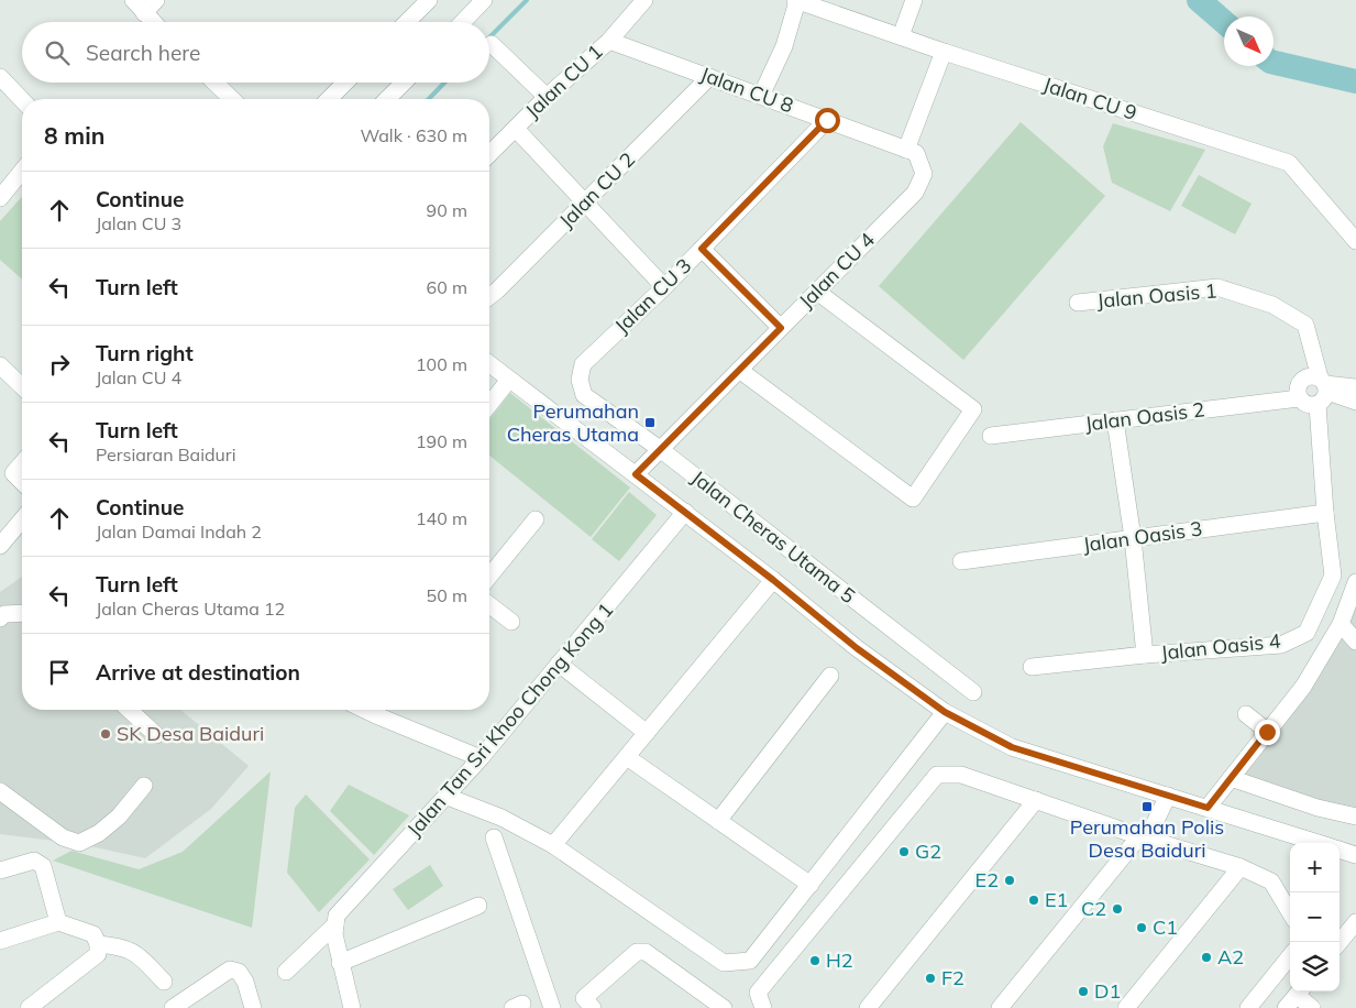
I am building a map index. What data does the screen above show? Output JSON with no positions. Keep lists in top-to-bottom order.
{
  "streets": {
    "street": [
      "Jalan CU 1",
      "Jalan CU 8",
      "Jalan CU 9",
      "Jalan CU 2",
      "Jalan CU 4",
      "Jalan CU 3",
      "Jalan Oasis 1",
      "Jalan Oasis 2",
      "Jalan Cheras Utama 5",
      "Jalan Oasis 3",
      "Jalan Oasis 4",
      "Jalan Tan Sri Khoo Chong Kong 1"
    ]
  },
  "crossings": [
    ["Jalan CU 1", "Jalan CU 8"],
    ["Jalan CU 8", "Jalan CU 2"],
    ["Jalan CU 8", "Jalan CU 4"],
    ["Jalan CU 8", "Jalan CU 3"],
    ["Jalan CU 4", "Jalan Cheras Utama 5"],
    ["Jalan CU 3", "Jalan Cheras Utama 5"],
    ["Jalan Oasis 1", "Jalan Oasis 2"],
    ["Jalan Oasis 1", "Jalan Oasis 4"],
    ["Jalan Oasis 2", "Jalan Oasis 4"],
    ["Jalan Oasis 3", "Jalan Oasis 4"]
  ],
  "places": {
    "transit": ["Perumahan Cheras Utama", "Perumahan Polis Desa Baiduri"],
    "other": [
      "SK Desa Baiduri",
      "G2",
      "E2",
      "E1",
      "C2",
      "C1",
      "A2",
      "H2",
      "F2",
      "D1"
    ]
  },
  "north": "bottom right",
  "page": {
    "search": "Search here",
    "heading": ["8 min", "Walk · 630 m"],
    "list": [
      ["Continue", "Jalan CU 3", "90 m"],
      ["Turn left", "60 m"],
      ["Turn right", "Jalan CU 4", "100 m"],
      ["Turn left", "Persiaran Baiduri", "190 m"],
      ["Continue", "Jalan Damai Indah 2", "140 m"],
      ["Turn left", "Jalan Cheras Utama 12", "50 m"],
      "Arrive at destination"
    ],
    "map_buttons": ["+", "−"]
  }
}
